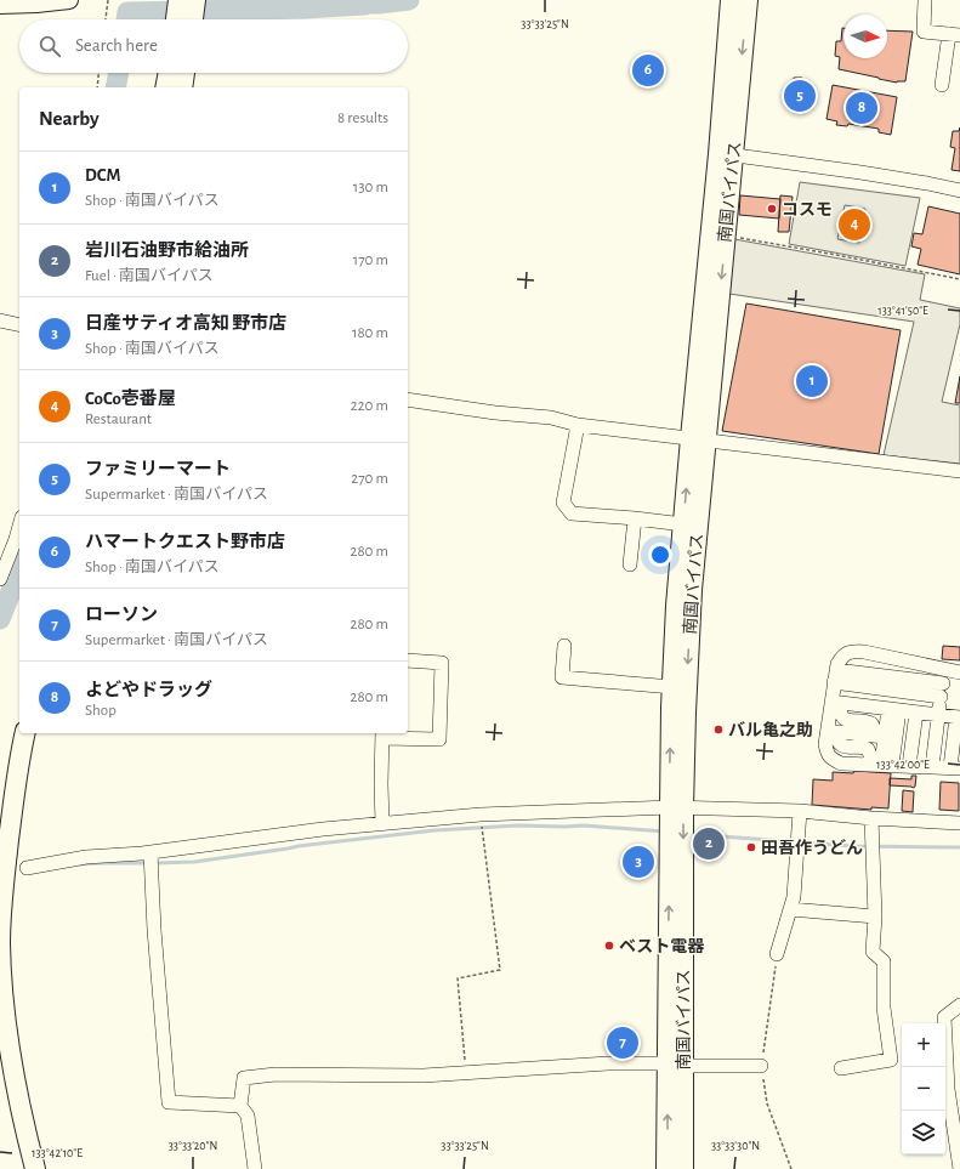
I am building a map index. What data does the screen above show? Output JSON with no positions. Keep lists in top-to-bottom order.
{
  "streets": {
    "highway": ["南国バイパス"]
  },
  "places": [
    "コスモ",
    "バル亀之助",
    "田吾作うどん",
    "ベスト電器"
  ],
  "north": "right",
  "page": {
    "search": "Search here",
    "pins": [
      "6",
      "5",
      "8",
      "4",
      "1",
      "2",
      "3",
      "7"
    ],
    "heading": ["Nearby", "8 results"],
    "list": [
      {
        "mark": "1",
        "name": "DCM",
        "note": "Shop · 南国バイパス",
        "value": "130 m"
      },
      {
        "mark": "2",
        "name": "岩川石油野市給油所",
        "note": "Fuel · 南国バイパス",
        "value": "170 m"
      },
      {
        "mark": "3",
        "name": "日産サティオ高知 野市店",
        "note": "Shop · 南国バイパス",
        "value": "180 m"
      },
      {
        "mark": "4",
        "name": "CoCo壱番屋",
        "note": "Restaurant",
        "value": "220 m"
      },
      {
        "mark": "5",
        "name": "ファミリーマート",
        "note": "Supermarket · 南国バイパス",
        "value": "270 m"
      },
      {
        "mark": "6",
        "name": "ハマートクエスト野市店",
        "note": "Shop · 南国バイパス",
        "value": "280 m"
      },
      {
        "mark": "7",
        "name": "ローソン",
        "note": "Supermarket · 南国バイパス",
        "value": "280 m"
      },
      {
        "mark": "8",
        "name": "よどやドラッグ",
        "note": "Shop",
        "value": "280 m"
      }
    ],
    "map_buttons": ["+", "−"]
  },
  "coordinates": [
    "33°33'25\"N",
    "133°41'50\"E",
    "133°42'00\"E",
    "33°33'20\"N",
    "33°33'30\"N",
    "133°42'10\"E"
  ]
}
